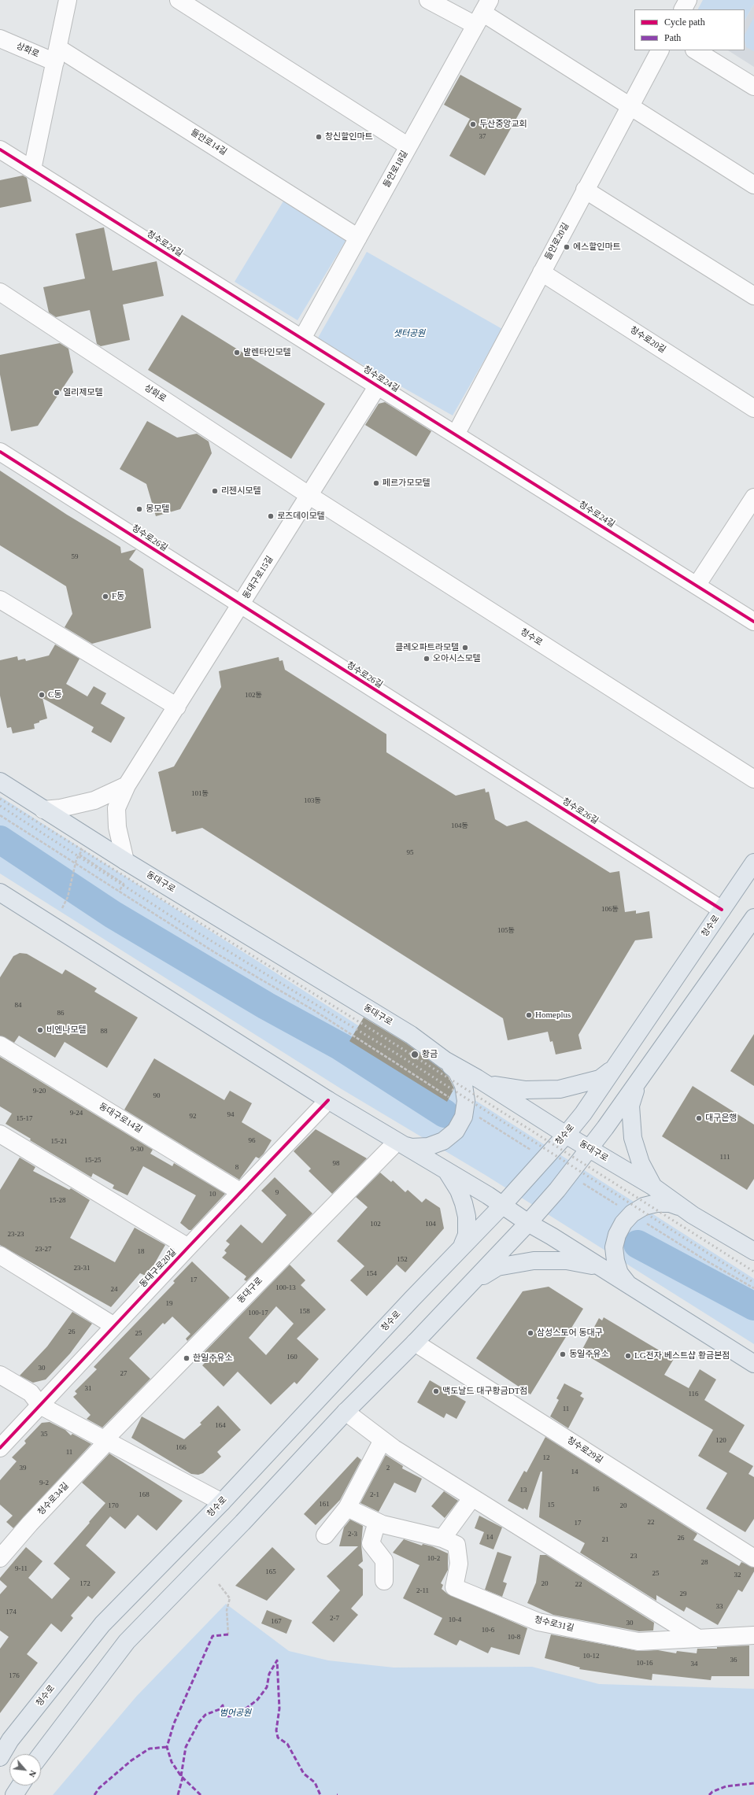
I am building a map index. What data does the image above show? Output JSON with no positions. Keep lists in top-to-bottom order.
{
  "streets": {
    "main road": ["청수로", "동대구로"],
    "street": [
      "상화로",
      "들안로14길",
      "들안로18길",
      "들안로20길",
      "청수로24길",
      "청수로20길",
      "청수로26길",
      "동대구로15길",
      "동대구로14길",
      "동대구로20길",
      "청수로29길",
      "청수로34길",
      "청수로31길"
    ]
  },
  "crossings": [
    ["상화로", "들안로14길"],
    ["상화로", "동대구로15길"],
    ["상화로", "청수로"],
    ["들안로14길", "들안로18길"],
    ["들안로18길", "청수로24길"],
    ["들안로20길", "청수로24길"],
    ["들안로20길", "청수로20길"],
    ["청수로24길", "동대구로15길"],
    ["청수로26길", "동대구로15길"],
    ["청수로26길", "청수로"],
    ["동대구로15길", "청수로"],
    ["동대구로15길", "동대구로"],
    ["청수로", "동대구로"],
    ["동대구로", "청수로34길"],
    ["동대구로14길", "동대구로20길"]
  ],
  "parks": ["샛터공원", "범어공원"],
  "places": [
    "두산중앙교회",
    "창신할인마트",
    "에스할인마트",
    "발렌타인모텔",
    "엘리제모텔",
    "페르가모모텔",
    "리젠시모텔",
    "몽모텔",
    "로즈데이모텔",
    "F동",
    "클레오파트라모텔",
    "오아시스모텔",
    "C동",
    "Homeplus",
    "비엔나모텔",
    "황금",
    "대구은행",
    "삼성스토어 동대구",
    "동일주유소",
    "LG전자 베스트샵 황금본점",
    "한일주유소",
    "맥도날드 대구황금DT점"
  ],
  "house_numbers": [
    "37",
    "59",
    "102동",
    "101동",
    "103동",
    "104동",
    "95",
    "106동",
    "105동",
    "84",
    "86",
    "88",
    "9-20",
    "90",
    "9-24",
    "94",
    "92",
    "15-17",
    "96",
    "15-21",
    "9-30",
    "111",
    "15-25",
    "98",
    "8",
    "9",
    "10",
    "15-28",
    "102",
    "104",
    "23-23",
    "23-27",
    "18",
    "152",
    "23-31",
    "154",
    "17",
    "100-13",
    "24",
    "19",
    "158",
    "100-17",
    "26",
    "25",
    "160",
    "30",
    "27",
    "31",
    "116",
    "11",
    "164",
    "35",
    "120",
    "166",
    "11",
    "12",
    "39",
    "2",
    "14",
    "9-2",
    "16",
    "13",
    "168",
    "2-1",
    "161",
    "15",
    "170",
    "20",
    "22",
    "17",
    "2-3",
    "14",
    "26",
    "21",
    "23",
    "10-2",
    "28",
    "9-11",
    "165",
    "25",
    "32",
    "172",
    "20",
    "22",
    "2-11",
    "29",
    "33",
    "174",
    "2-7",
    "10-4",
    "167",
    "30",
    "10-6",
    "10-8",
    "10-12",
    "36",
    "10-16",
    "34",
    "176"
  ],
  "legend": ["Cycle path", "Path"],
  "north": "bottom right"
}
